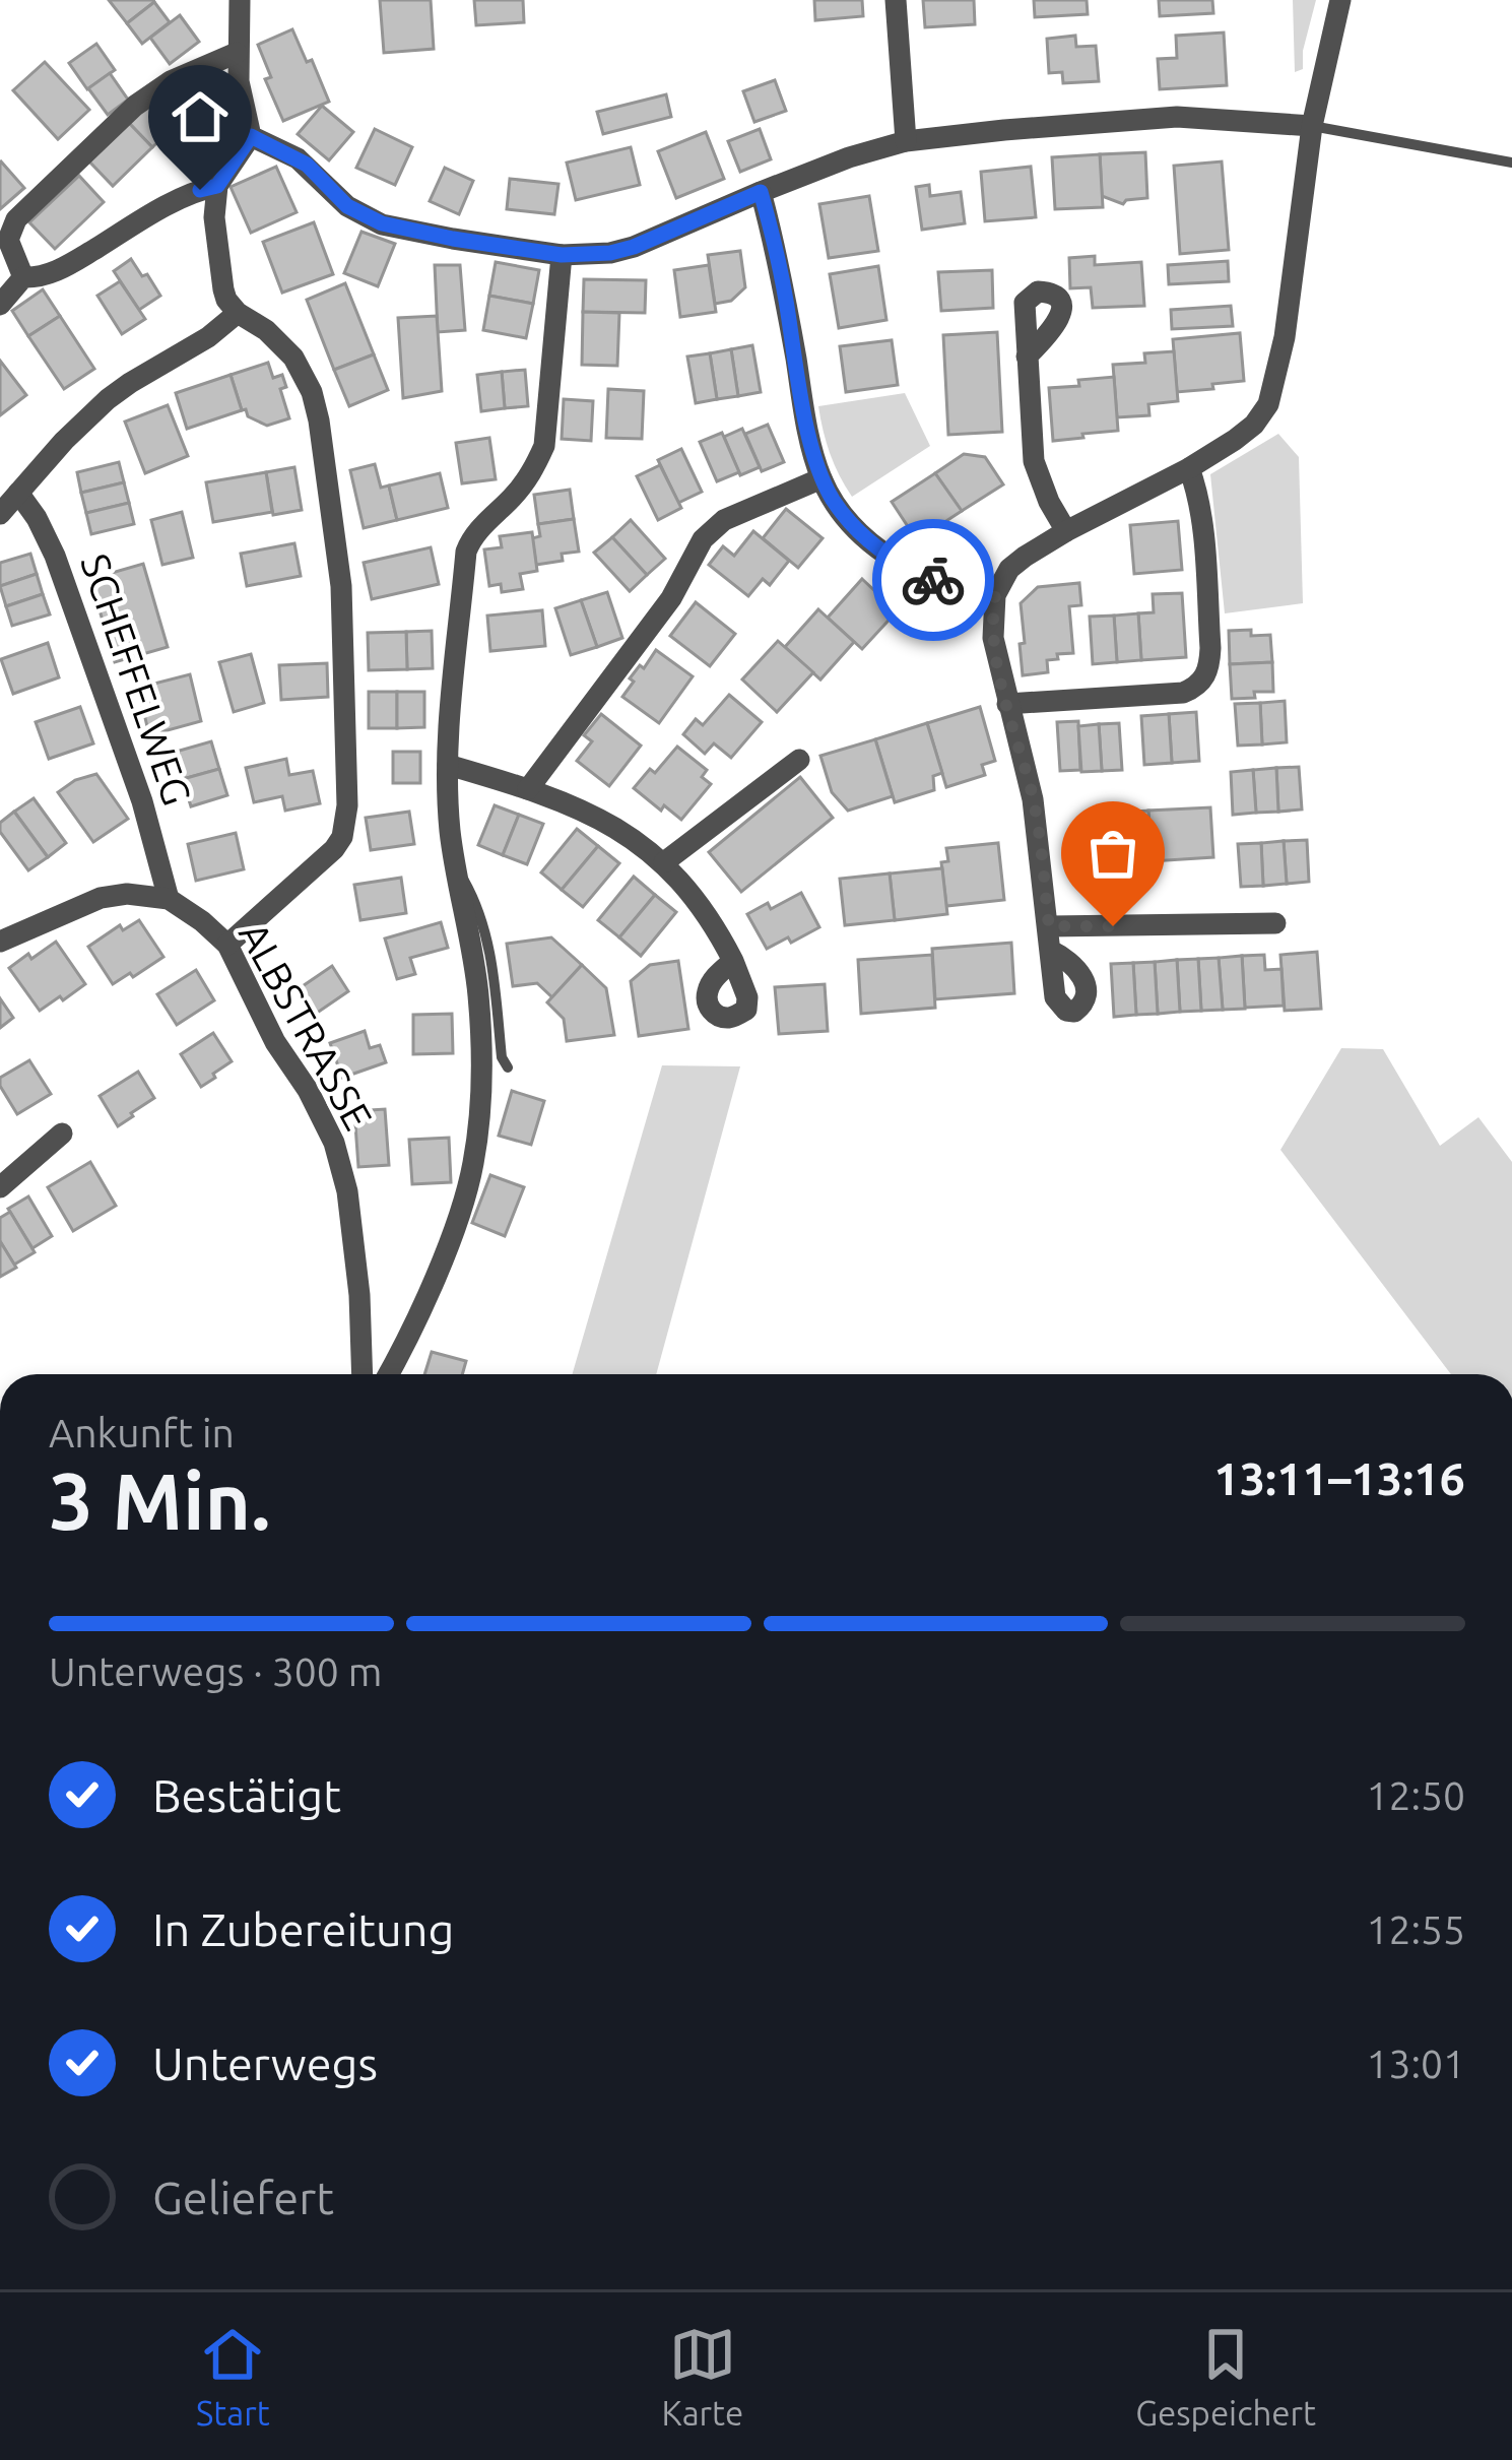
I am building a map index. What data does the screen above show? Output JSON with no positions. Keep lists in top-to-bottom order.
{
  "streets": {
    "street": ["SCHEFFELWEG", "ALBSTRASSE"]
  },
  "crossings": [
    ["SCHEFFELWEG", "ALBSTRASSE"]
  ],
  "page": {
    "heading": ["3 Min.", "Ankunft in", "13:11–13:16"],
    "bar": "Unterwegs · 300 m",
    "list": [
      ["Bestätigt", "12:50"],
      ["In Zubereitung", "12:55"],
      ["Unterwegs", "13:01"],
      "Geliefert"
    ],
    "tabs": ["Start", "Karte", "Gespeichert"]
  }
}
